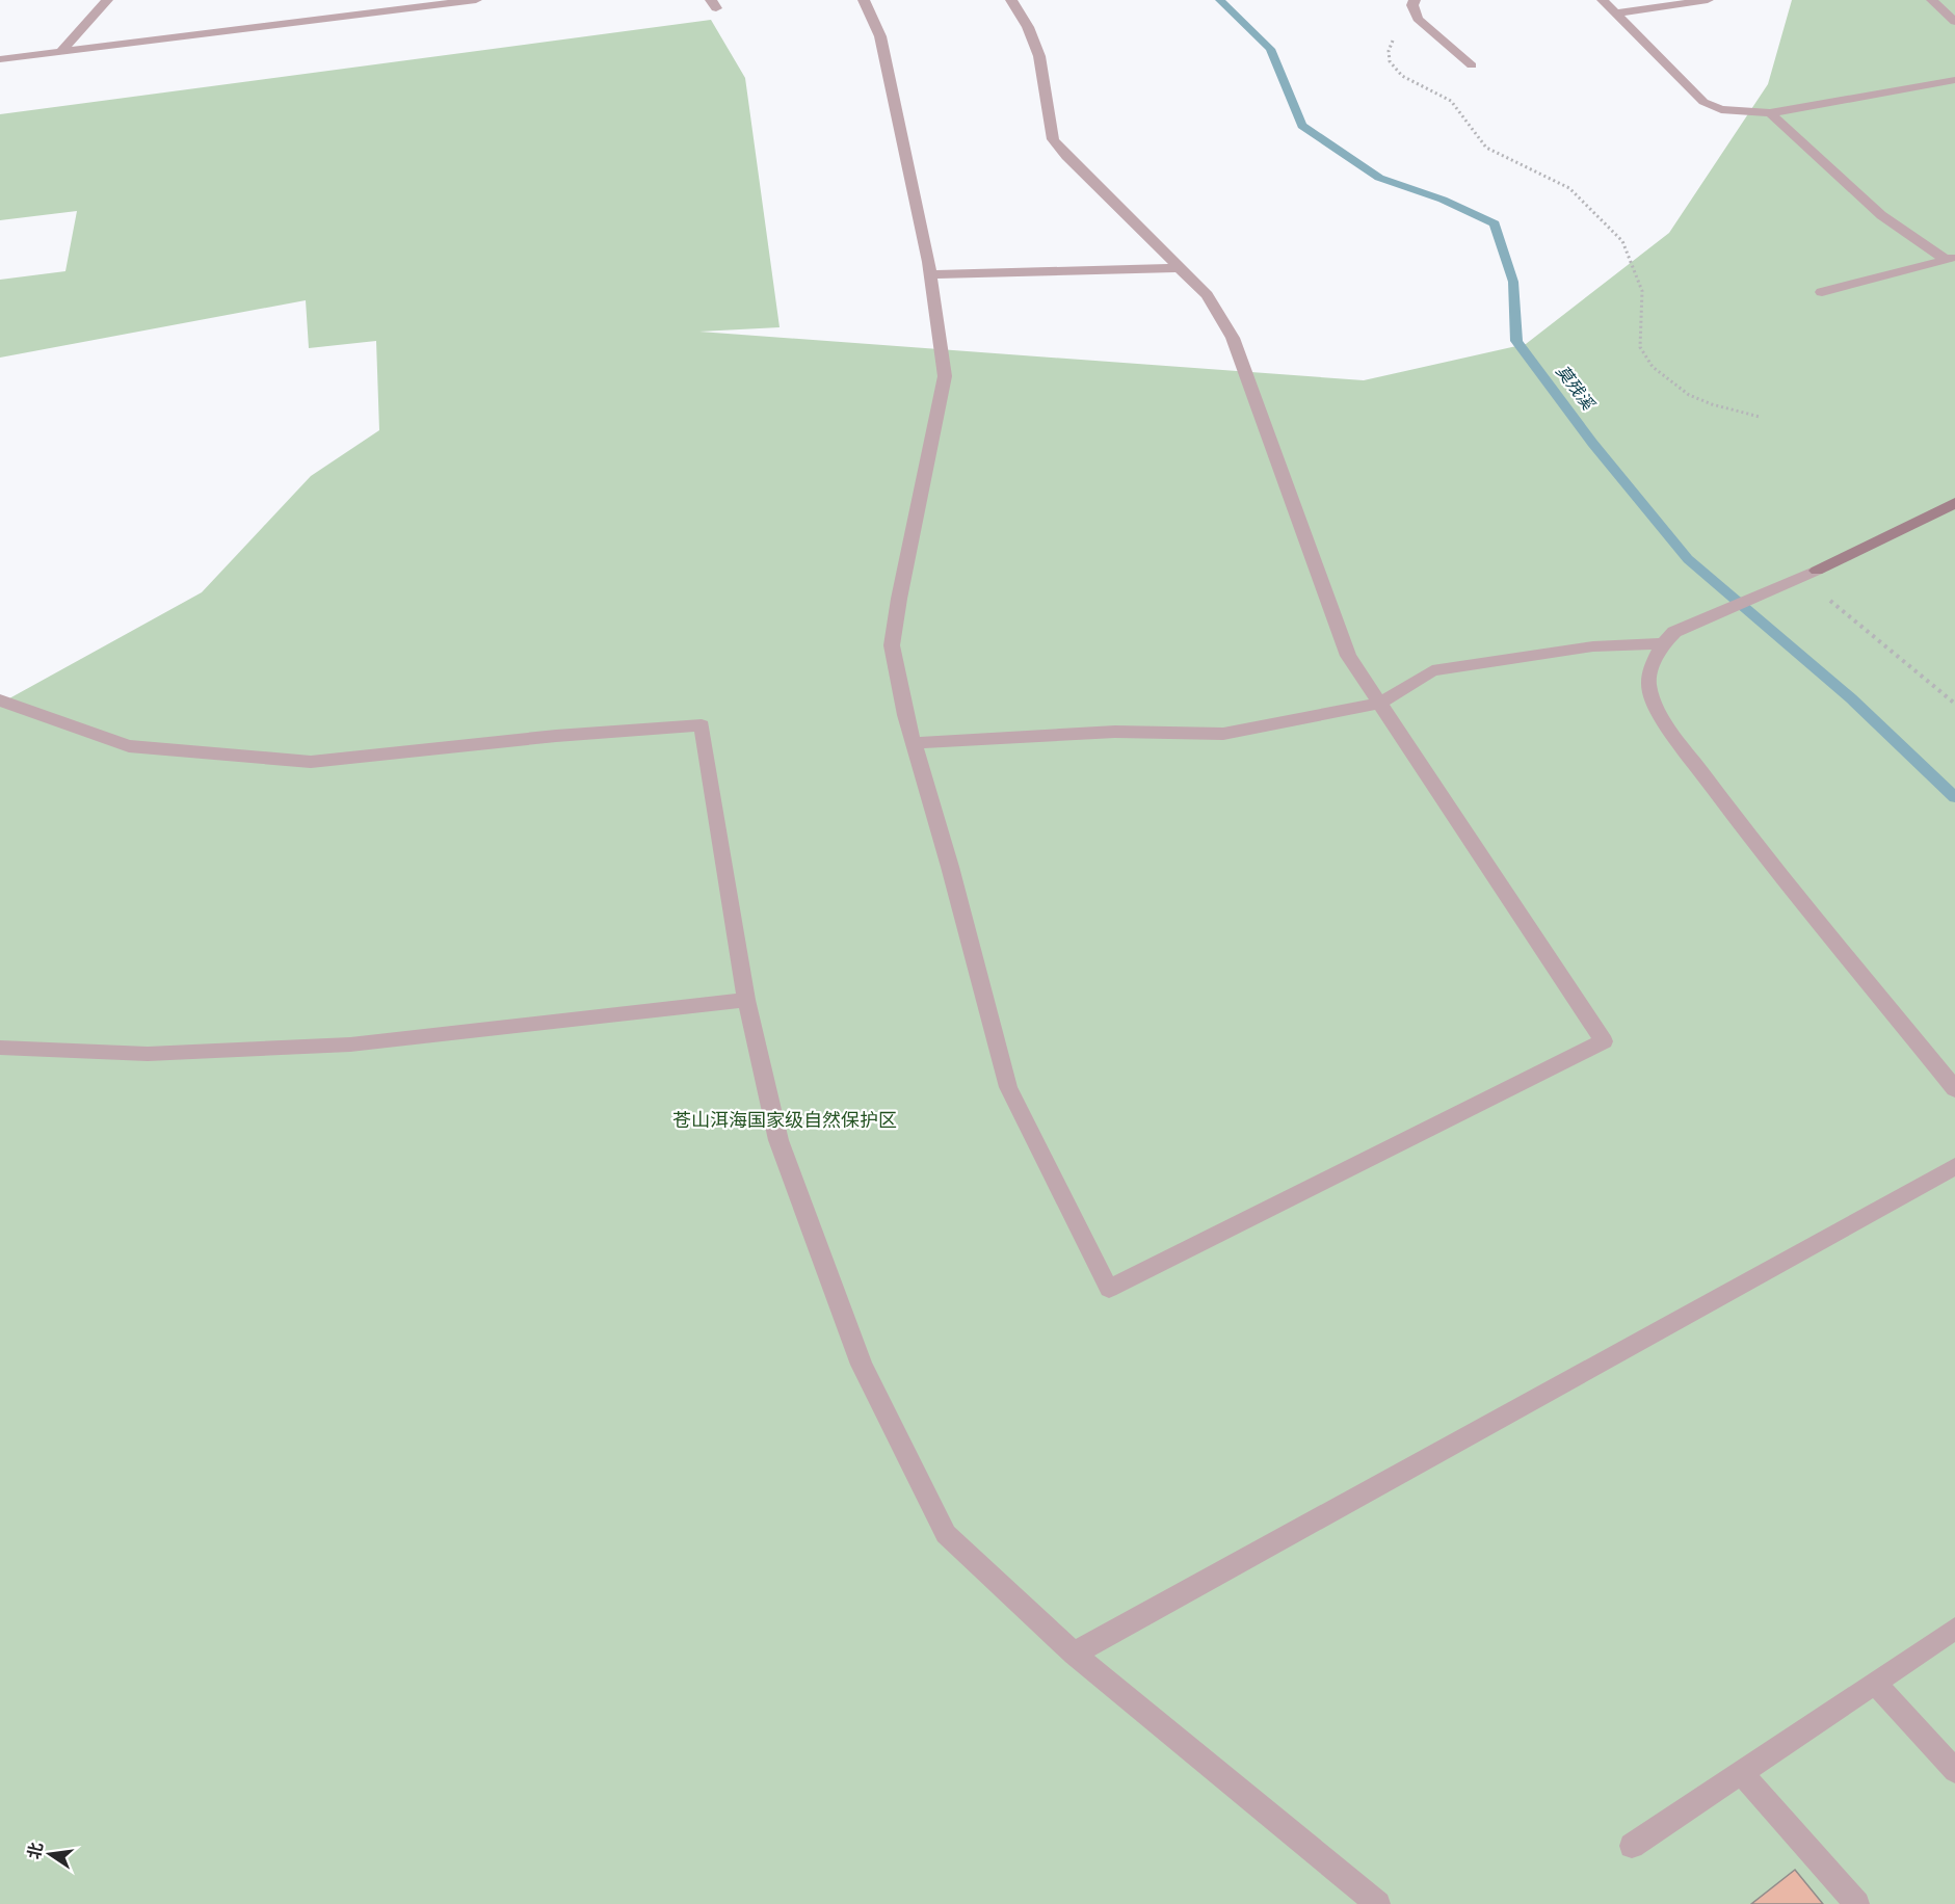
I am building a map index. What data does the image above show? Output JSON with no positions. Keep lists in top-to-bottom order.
{
  "water": ["莫残溪"],
  "parks": ["苍山洱海国家级自然保护区"],
  "north": "left"
}
